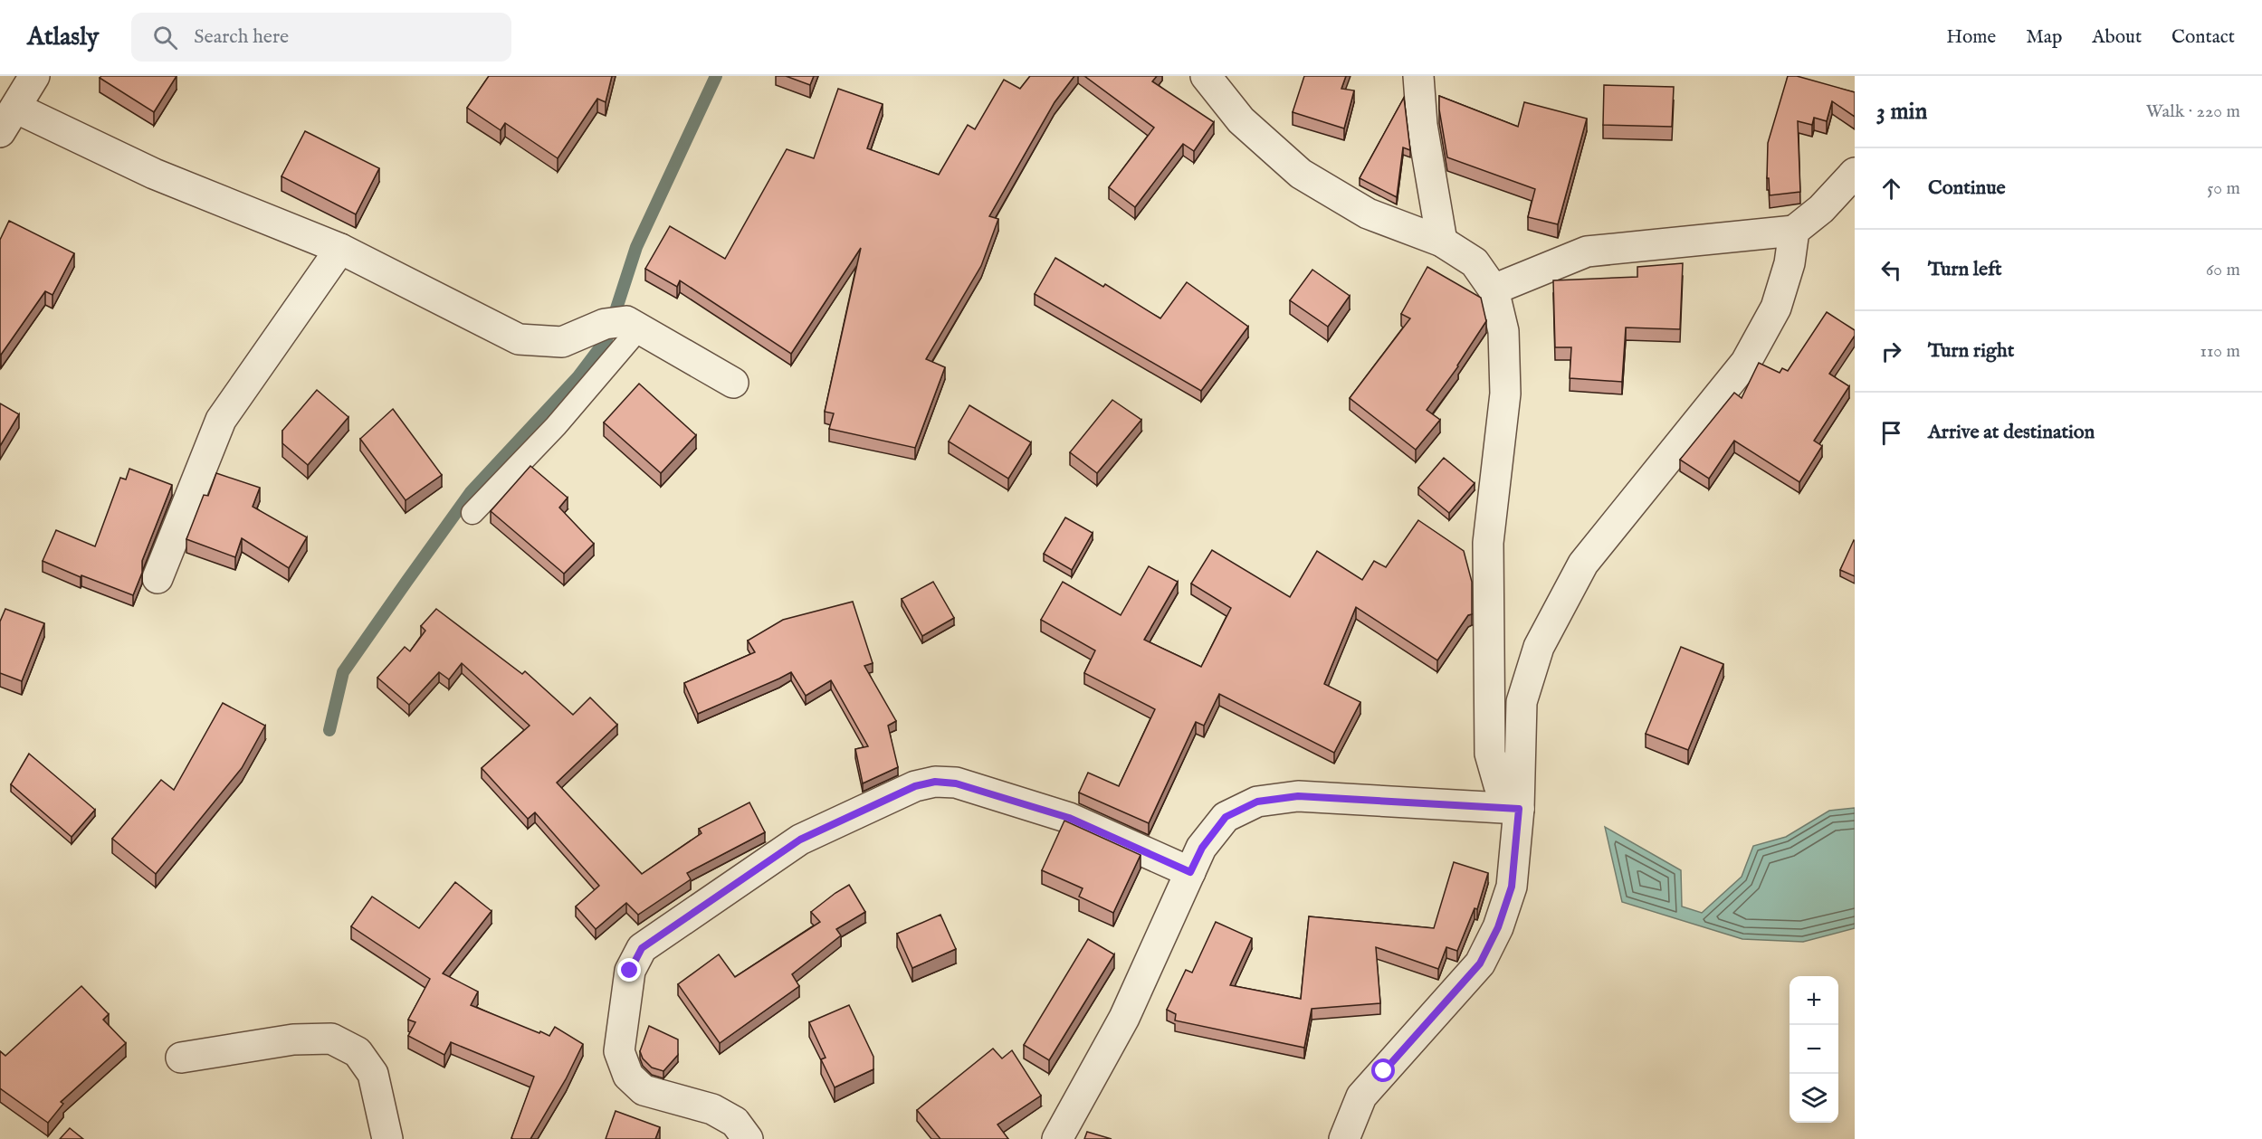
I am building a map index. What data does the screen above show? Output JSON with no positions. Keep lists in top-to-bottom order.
{
  "page": {
    "header": "Atlasly",
    "search": "Search here",
    "nav": [
      "Home",
      "Map",
      "About",
      "Contact"
    ],
    "heading": ["3 min", "Walk · 220 m"],
    "list": [
      ["Continue", "50 m"],
      ["Turn left", "60 m"],
      ["Turn right", "110 m"],
      "Arrive at destination"
    ],
    "map_buttons": ["+", "−"]
  }
}
